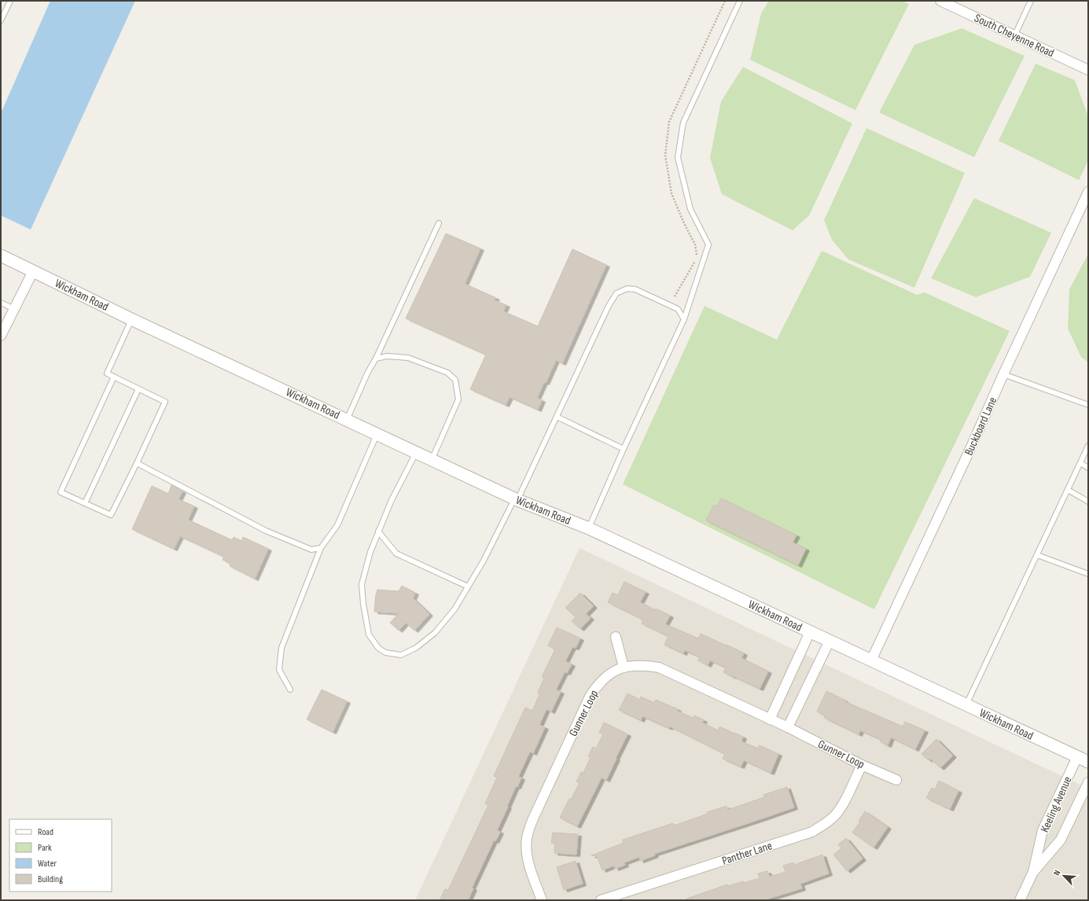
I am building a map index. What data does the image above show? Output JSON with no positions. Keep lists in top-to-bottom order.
{
  "streets": {
    "street": [
      "South Cheyenne Road",
      "Wickham Road",
      "Buckboard Lane",
      "Gunner Loop",
      "Keeling Avenue",
      "Panther Lane"
    ]
  },
  "crossings": [
    ["Wickham Road", "Buckboard Lane"],
    ["Wickham Road", "Keeling Avenue"],
    ["Gunner Loop", "Panther Lane"]
  ],
  "legend": [
    "Road",
    "Park",
    "Water",
    "Building"
  ],
  "north": "top left"
}
